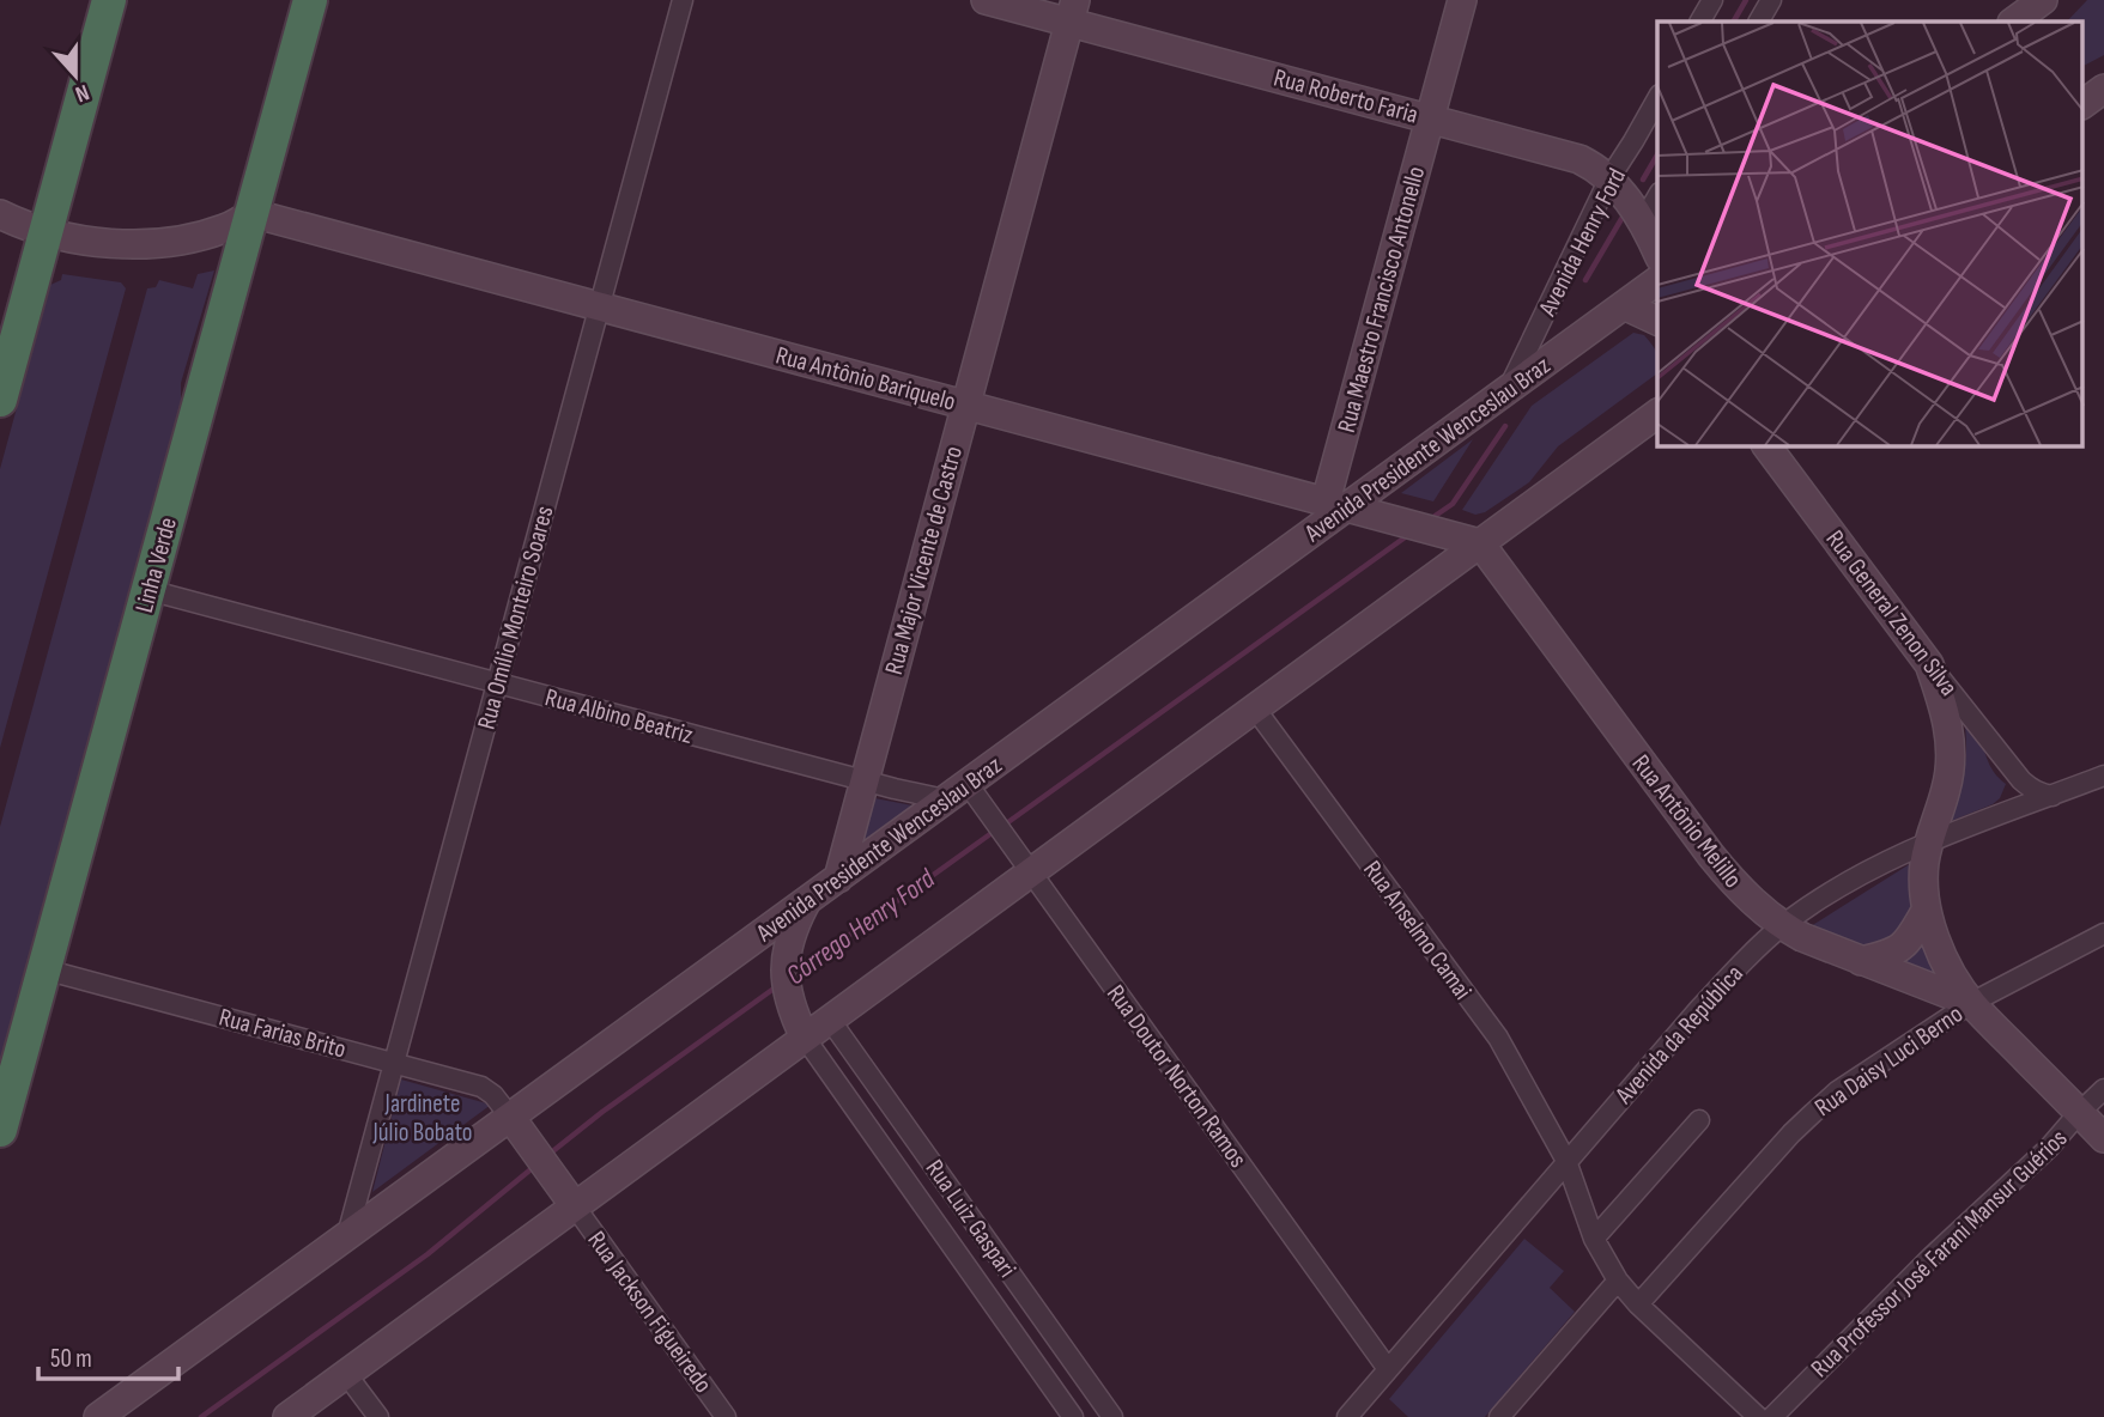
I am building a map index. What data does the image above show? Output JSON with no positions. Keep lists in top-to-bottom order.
{
  "streets": {
    "highway": ["Linha Verde"],
    "main road": [
      "Rua Roberto Faria",
      "Rua Maestro Francisco Antonello",
      "Rua Antônio Bariquelo",
      "Avenida Presidente Wenceslau Braz",
      "Rua Major Vicente de Castro",
      "Rua General Zenon Silva",
      "Rua Antônio Melillo"
    ],
    "street": [
      "Avenida Henry Ford",
      "Rua Omílio Monteiro Soares",
      "Rua Albino Beatriz",
      "Rua Anselmo Camai",
      "Rua Farias Brito",
      "Avenida da República",
      "Rua Daisy Luci Berno",
      "Rua Doutor Norton Ramos",
      "Rua Luiz Gaspari",
      "Rua Professor José Farani Mansur Guérios",
      "Rua Jackson Figueiredo"
    ]
  },
  "crossings": [
    ["Rua Roberto Faria", "Avenida Henry Ford"],
    ["Rua Roberto Faria", "Rua Maestro Francisco Antonello"],
    ["Rua Roberto Faria", "Rua Major Vicente de Castro"],
    ["Avenida Henry Ford", "Avenida Presidente Wenceslau Braz"],
    ["Rua Maestro Francisco Antonello", "Rua Antônio Bariquelo"],
    ["Rua Maestro Francisco Antonello", "Avenida Presidente Wenceslau Braz"],
    ["Rua Antônio Bariquelo", "Avenida Presidente Wenceslau Braz"],
    ["Rua Antônio Bariquelo", "Rua Major Vicente de Castro"],
    ["Rua Antônio Bariquelo", "Linha Verde"],
    ["Rua Antônio Bariquelo", "Rua Omílio Monteiro Soares"],
    ["Rua Antônio Bariquelo", "Rua Antônio Melillo"],
    ["Avenida Presidente Wenceslau Braz", "Rua Major Vicente de Castro"],
    ["Avenida Presidente Wenceslau Braz", "Rua Omílio Monteiro Soares"],
    ["Avenida Presidente Wenceslau Braz", "Rua Albino Beatriz"],
    ["Avenida Presidente Wenceslau Braz", "Rua Farias Brito"],
    ["Avenida Presidente Wenceslau Braz", "Rua Doutor Norton Ramos"],
    ["Rua Major Vicente de Castro", "Rua Albino Beatriz"],
    ["Linha Verde", "Rua Albino Beatriz"],
    ["Linha Verde", "Rua Farias Brito"],
    ["Rua General Zenon Silva", "Avenida da República"],
    ["Rua Omílio Monteiro Soares", "Rua Albino Beatriz"],
    ["Rua Omílio Monteiro Soares", "Rua Farias Brito"],
    ["Rua Antônio Melillo", "Avenida da República"],
    ["Rua Antônio Melillo", "Rua Daisy Luci Berno"],
    ["Rua Anselmo Camai", "Avenida da República"],
    ["Rua Anselmo Camai", "Rua Daisy Luci Berno"],
    ["Avenida da República", "Rua Doutor Norton Ramos"]
  ],
  "water": ["Córrego Henry Ford"],
  "parks": ["Jardinete Júlio Bobato"],
  "scale_bar": "50 m",
  "north": "bottom"
}
